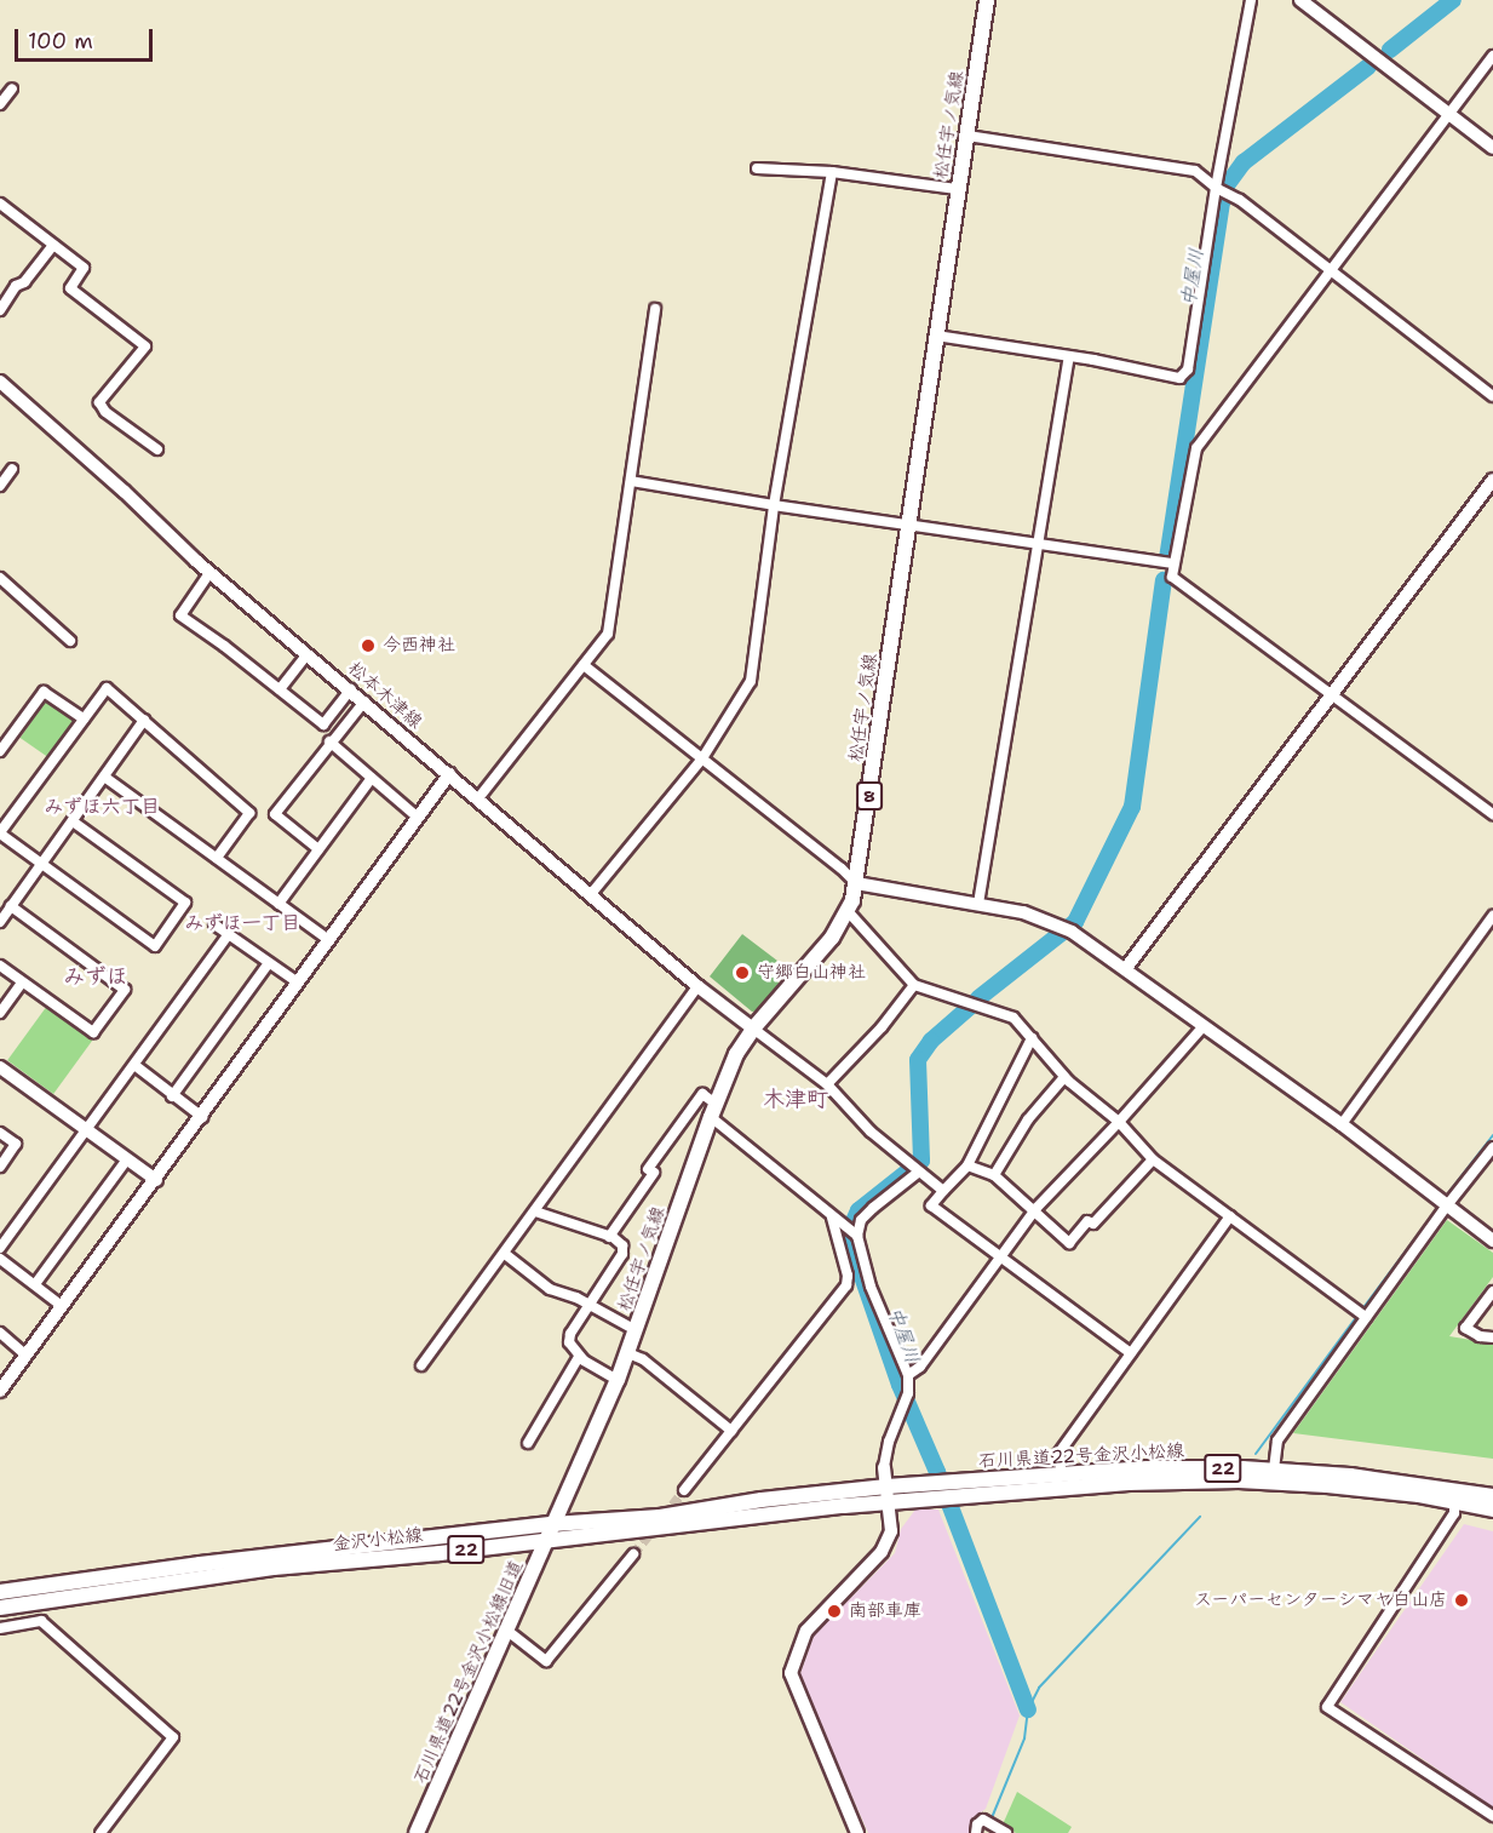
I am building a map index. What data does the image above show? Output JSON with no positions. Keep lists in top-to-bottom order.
{
  "streets": {
    "main road": [
      "松任宇ノ気線",
      "8",
      "石川県道22号金沢小松線",
      "22",
      "金沢小松線",
      "石川県道22号金沢小松線旧道"
    ],
    "street": ["松本木津線"]
  },
  "crossings": [
    ["松任宇ノ気線", "松本木津線"],
    ["松任宇ノ気線", "金沢小松線"],
    ["松任宇ノ気線", "石川県道22号金沢小松線旧道"],
    ["石川県道22号金沢小松線", "金沢小松線"],
    ["金沢小松線", "石川県道22号金沢小松線旧道"]
  ],
  "districts": [
    "みずほ六丁目",
    "みずほ一丁目",
    "みずほ",
    "木津町"
  ],
  "water": ["中屋川"],
  "places": [
    "今西神社",
    "守郷白山神社",
    "スーパーセンターシマヤ白山店",
    "南部車庫"
  ],
  "scale_bar": "100 m"
}
